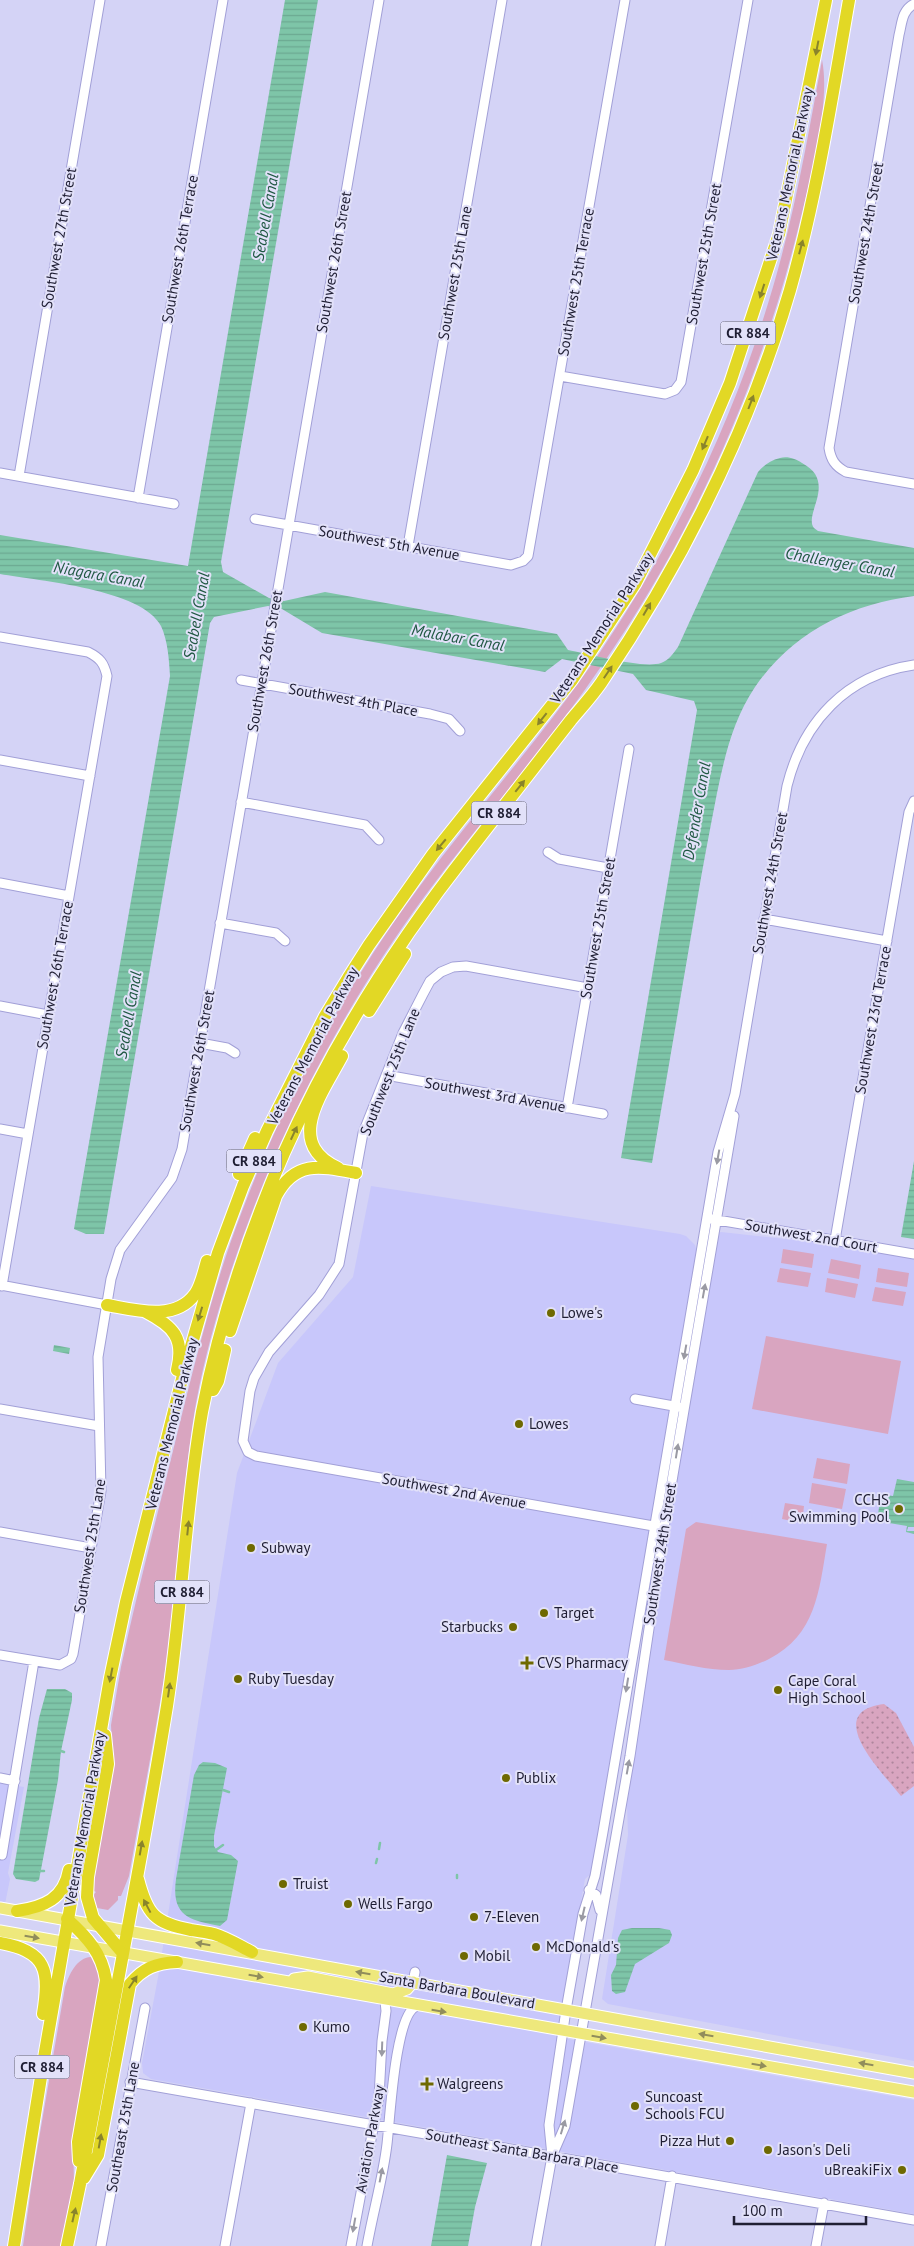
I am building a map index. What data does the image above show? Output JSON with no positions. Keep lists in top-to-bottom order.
{
  "streets": {
    "highway": ["Veterans Memorial Parkway", "CR 884"],
    "main road": ["Santa Barbara Boulevard"],
    "street": [
      "Southwest 24th Street",
      "Southwest 27th Street",
      "Southwest 26th Terrace",
      "Southwest 25th Street",
      "Southwest 26th Street",
      "Southwest 25th Lane",
      "Southwest 25th Terrace",
      "Southwest 5th Avenue",
      "Southwest 4th Place",
      "Southwest 23rd Terrace",
      "Southwest 3rd Avenue",
      "Southwest 2nd Court",
      "Southwest 2nd Avenue",
      "Southeast 25th Lane",
      "Aviation Parkway",
      "Southeast Santa Barbara Place"
    ]
  },
  "crossings": [
    ["Veterans Memorial Parkway", "Santa Barbara Boulevard"],
    ["Southwest 24th Street", "Southwest 2nd Court"],
    ["Southwest 24th Street", "Southwest 2nd Avenue"],
    ["Southwest 24th Street", "Santa Barbara Boulevard"],
    ["Southwest 24th Street", "Southeast Santa Barbara Place"],
    ["Southwest 25th Street", "Southwest 25th Lane"],
    ["Southwest 25th Street", "Southwest 25th Terrace"],
    ["Southwest 25th Street", "Southwest 3rd Avenue"],
    ["Southwest 26th Street", "Southwest 25th Lane"],
    ["Southwest 26th Street", "Southwest 5th Avenue"],
    ["Southwest 26th Street", "Southwest 4th Place"],
    ["Southwest 25th Lane", "Southwest 5th Avenue"],
    ["Southwest 25th Lane", "Southwest 3rd Avenue"],
    ["Southwest 25th Lane", "Southwest 2nd Avenue"],
    ["Southwest 25th Terrace", "Southwest 5th Avenue"],
    ["Southwest 23rd Terrace", "Southwest 2nd Court"],
    ["Santa Barbara Boulevard", "Aviation Parkway"],
    ["Southeast 25th Lane", "Southeast Santa Barbara Place"],
    ["Aviation Parkway", "Southeast Santa Barbara Place"]
  ],
  "water": [
    "Seabell Canal",
    "Challenger Canal",
    "Niagara Canal",
    "Malabar Canal",
    "Defender Canal"
  ],
  "places": {
    "other": [
      "Lowe's",
      "Lowes",
      "CCHS Swimming Pool",
      "Subway",
      "Target",
      "Starbucks",
      "Ruby Tuesday",
      "Cape Coral High School",
      "Publix",
      "Truist",
      "Wells Fargo",
      "7-Eleven",
      "McDonald's",
      "Mobil",
      "Kumo",
      "Suncoast Schools FCU",
      "Pizza Hut",
      "Jason's Deli",
      "uBreakiFix"
    ],
    "health": ["CVS Pharmacy", "Walgreens"]
  },
  "scale_bar": "100 m"
}
